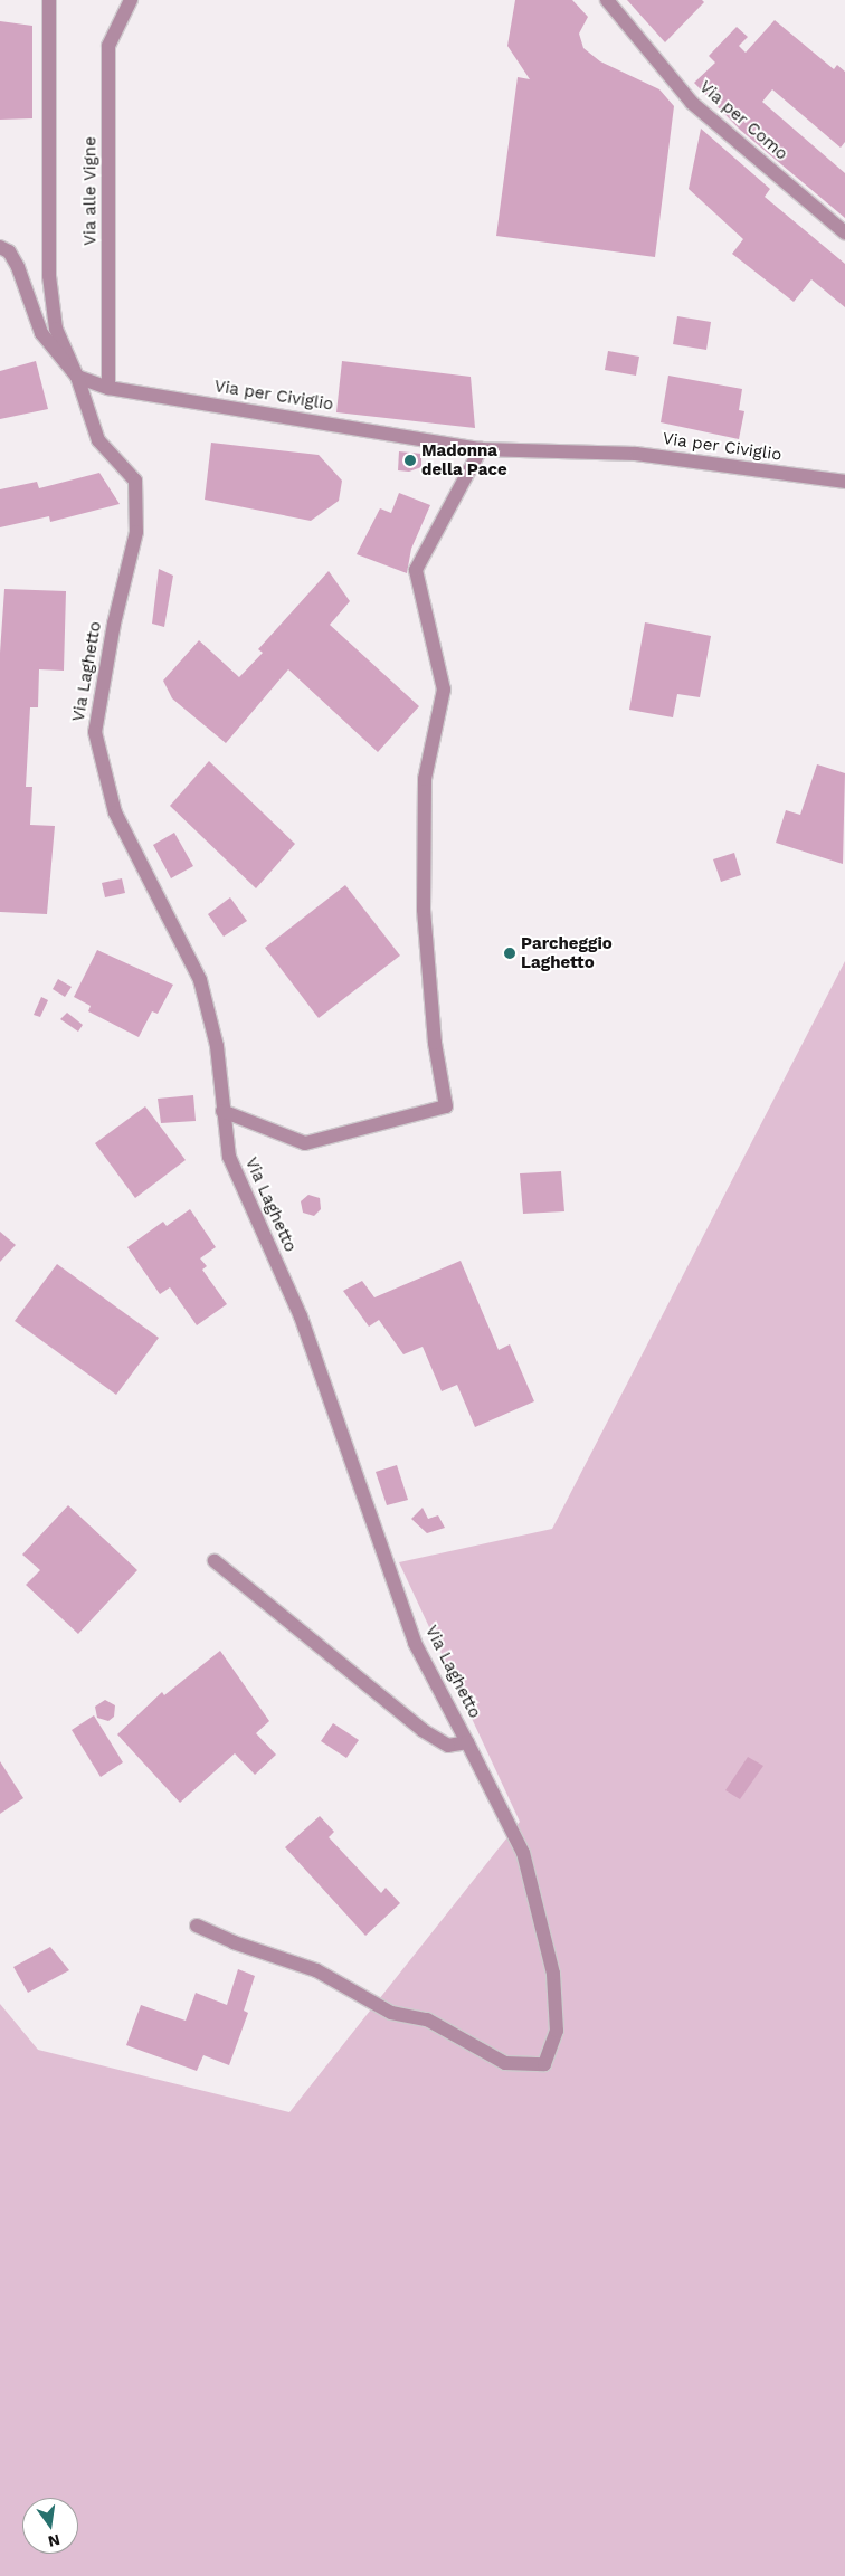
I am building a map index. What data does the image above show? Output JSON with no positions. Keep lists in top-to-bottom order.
{
  "streets": {
    "street": [
      "Via per Como",
      "Via alle Vigne",
      "Via per Civiglio",
      "Via Laghetto"
    ]
  },
  "crossings": [
    ["Via alle Vigne", "Via per Civiglio"],
    ["Via per Civiglio", "Via Laghetto"]
  ],
  "places": ["Madonna della Pace", "Parcheggio Laghetto"],
  "north": "bottom"
}
